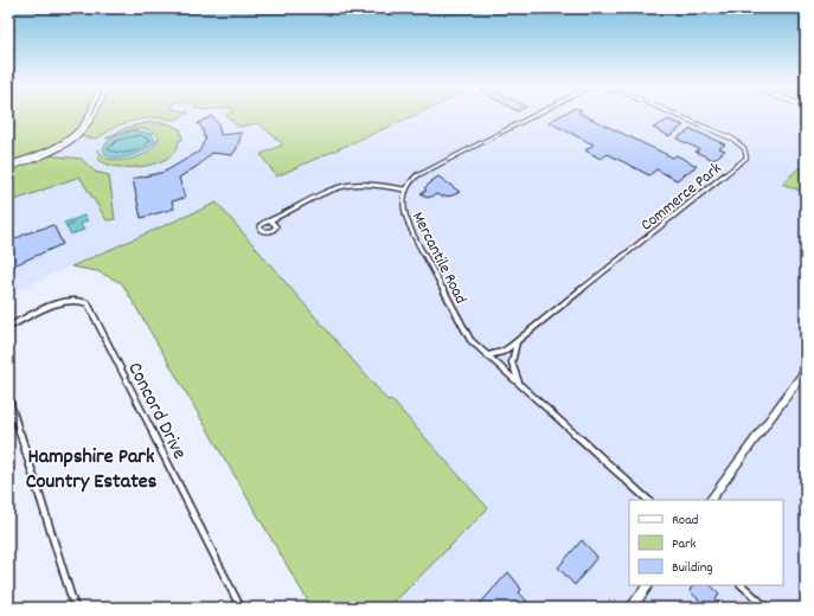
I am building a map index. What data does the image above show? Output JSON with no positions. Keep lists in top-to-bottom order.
{
  "streets": {
    "street": ["Commerce Park", "Mercantile Road", "Concord Drive"]
  },
  "crossings": [
    ["Commerce Park", "Mercantile Road"]
  ],
  "districts": ["Hampshire Park Country Estates"],
  "legend": ["Road", "Park", "Building"]
}
